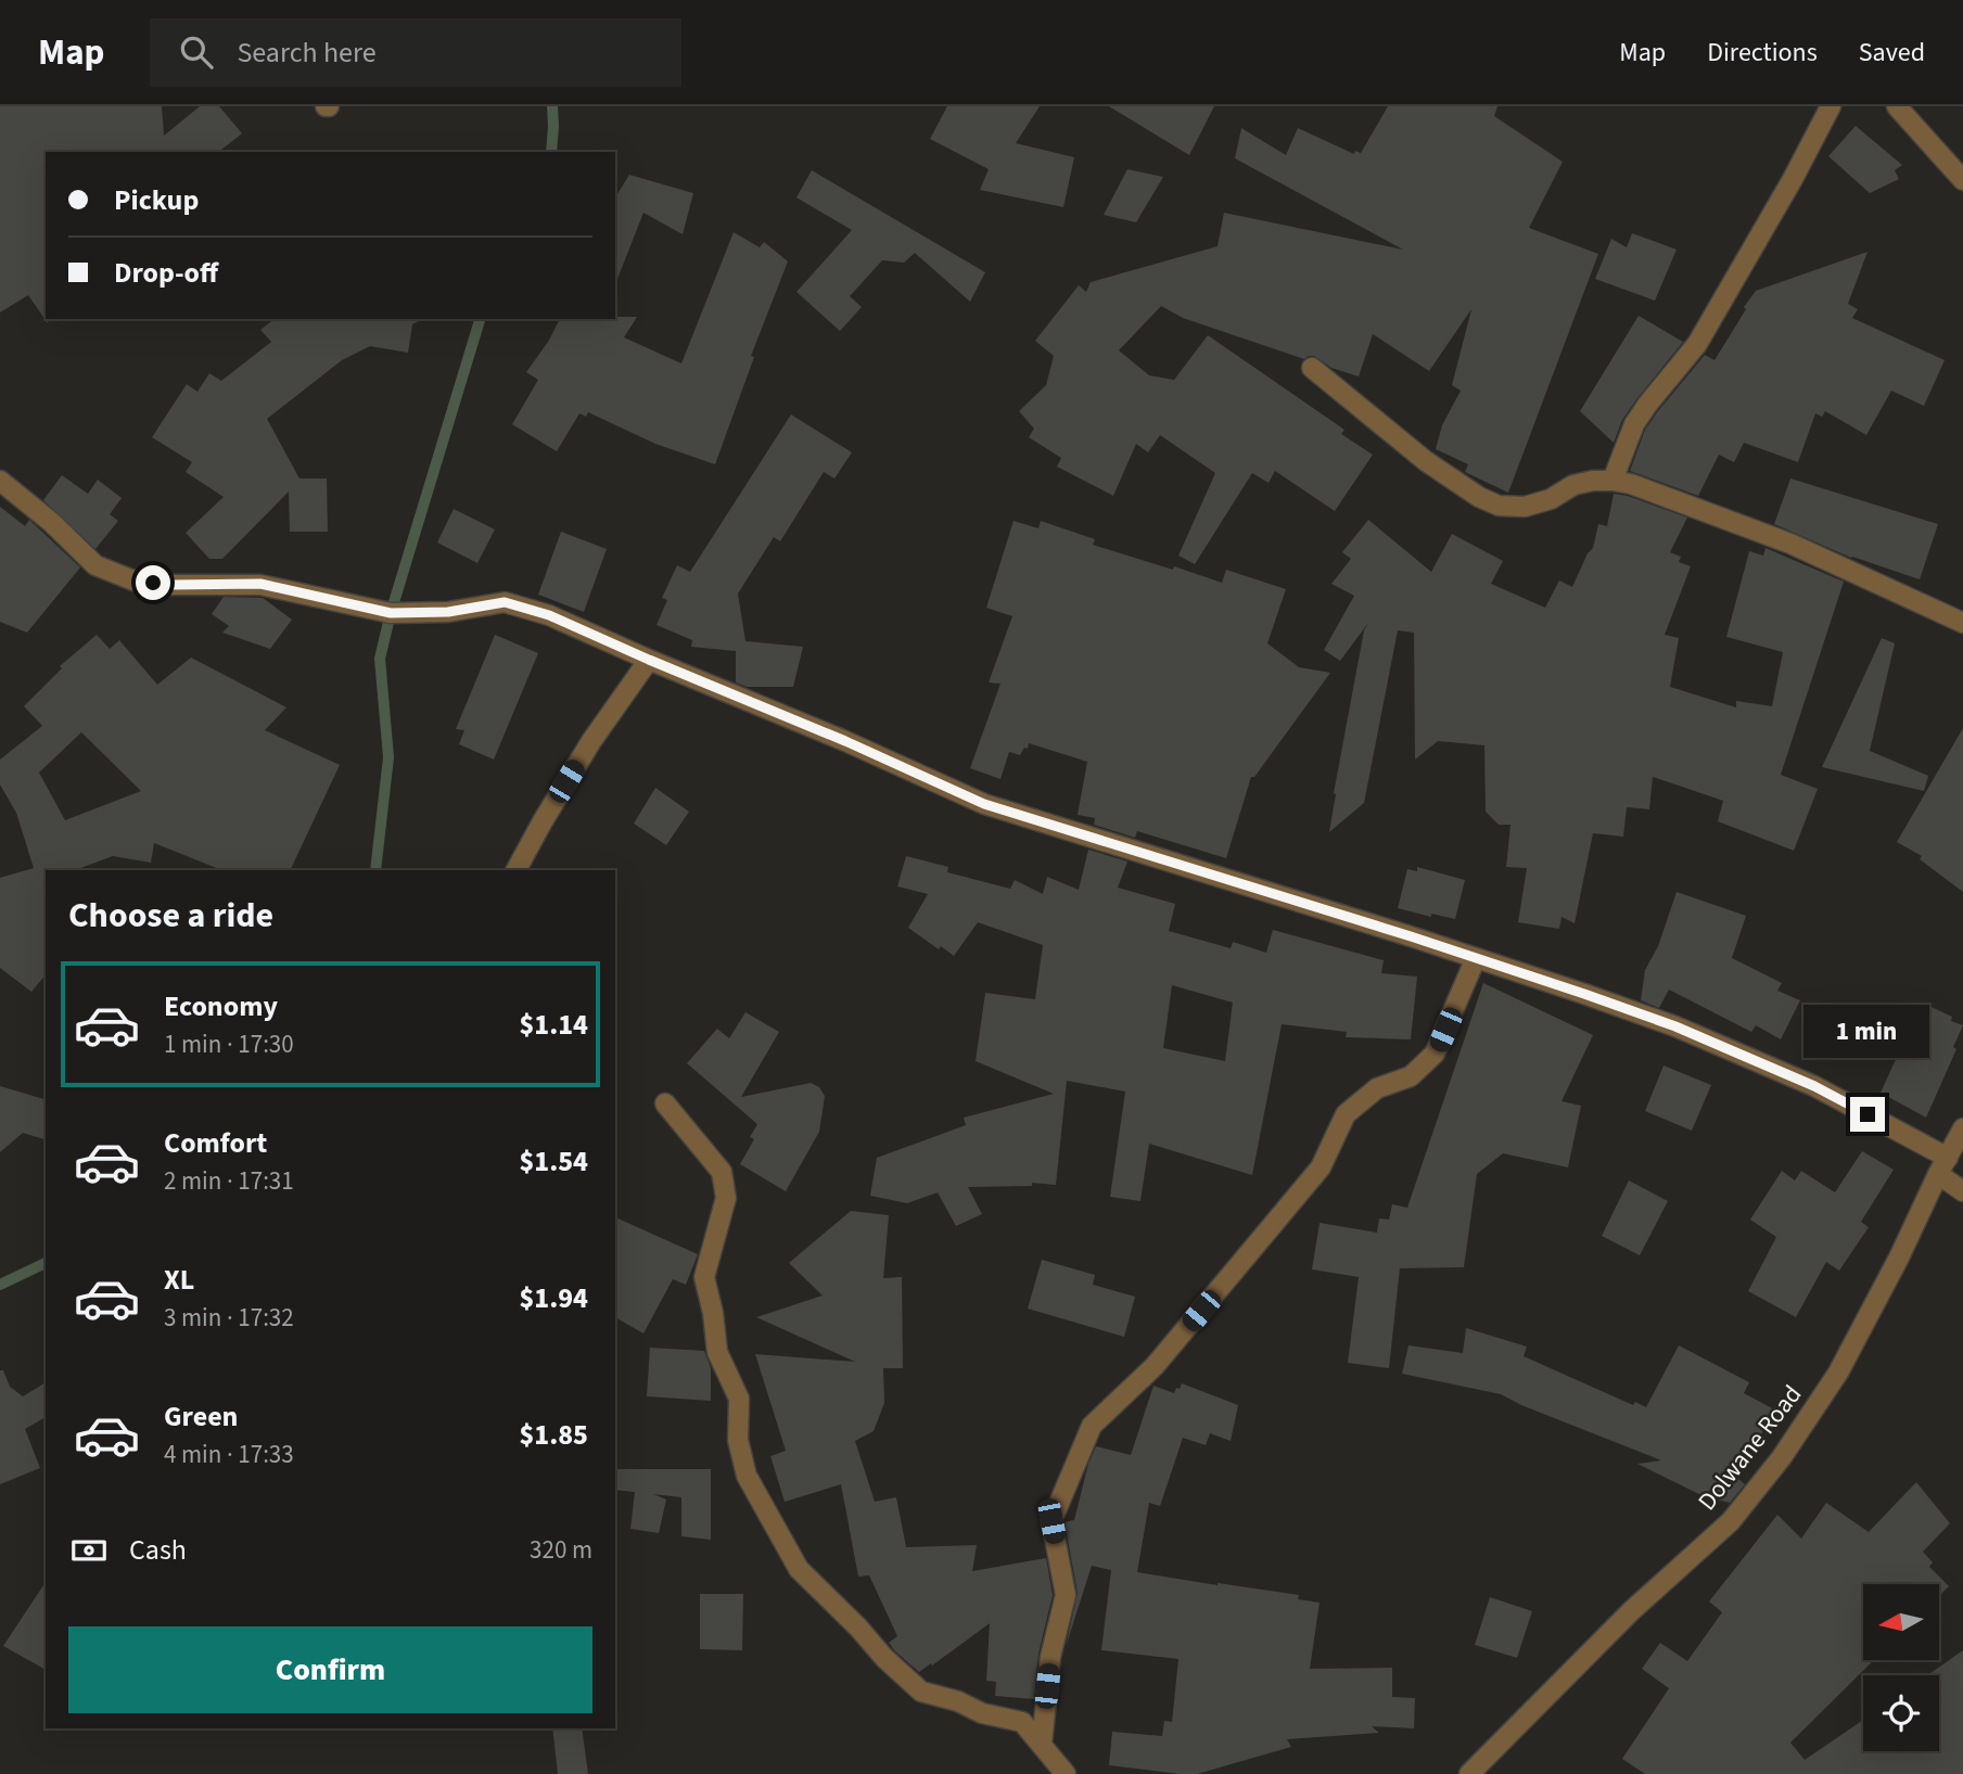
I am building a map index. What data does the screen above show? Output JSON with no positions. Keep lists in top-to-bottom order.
{
  "streets": {
    "street": ["Dolwane Road"]
  },
  "north": "left",
  "page": {
    "header": "Map",
    "search": "Search here",
    "nav": ["Map", "Directions", "Saved"],
    "banner": ["Pickup", "Drop-off"],
    "heading": "Choose a ride",
    "list": [
      {
        "name": "Economy",
        "note": "1 min · 17:30",
        "value": "$1.14"
      },
      {
        "name": "Comfort",
        "note": "2 min · 17:31",
        "value": "$1.54"
      },
      {
        "name": "XL",
        "note": "3 min · 17:32",
        "value": "$1.94"
      },
      {
        "name": "Green",
        "note": "4 min · 17:33",
        "value": "$1.85"
      }
    ],
    "bubble": "1 min",
    "pay": ["Cash", "320 m"],
    "buttons": "Confirm"
  }
}
